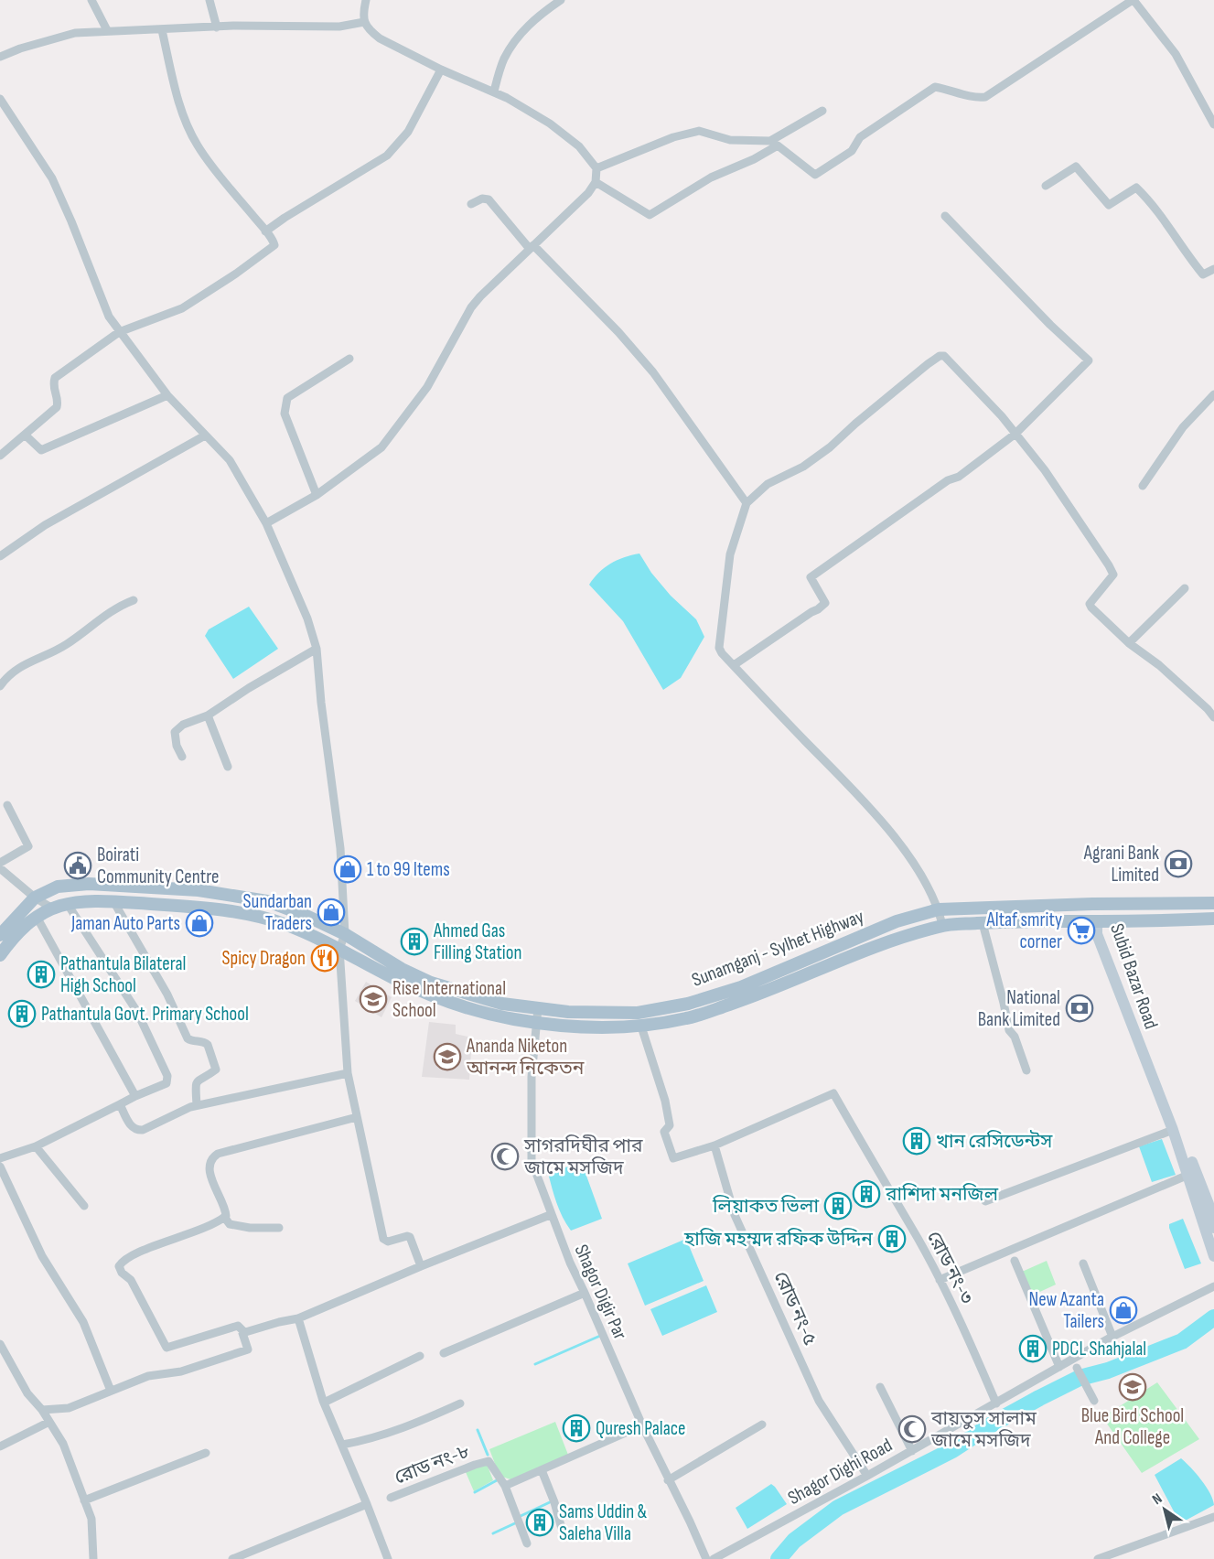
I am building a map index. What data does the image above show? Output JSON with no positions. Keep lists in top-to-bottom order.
{
  "streets": {
    "main road": ["Sunamganj - Sylhet Highway", "Subid Bazar Road"],
    "street": [
      "রোড নং-৩",
      "Shagor Digir Par",
      "রোড নং-৫",
      "রোড নং-৮",
      "Shagor Dighi Road"
    ]
  },
  "crossings": [
    ["Sunamganj - Sylhet Highway", "Subid Bazar Road"],
    ["Sunamganj - Sylhet Highway", "Shagor Digir Par"],
    ["রোড নং-৩", "রোড নং-৫"],
    ["রোড নং-৩", "Shagor Dighi Road"],
    ["রোড নং-৫", "Shagor Dighi Road"]
  ],
  "places": {
    "bank": ["Agrani Bank Limited", "National Bank Limited"],
    "public building": ["Boirati Community Centre"],
    "shop": [
      "1 to 99 Items",
      "Sundarban Traders",
      "Jaman Auto Parts",
      "New Azanta Tailers"
    ],
    "supermarket": ["Altaf smrity corner"],
    "building": [
      "Ahmed Gas Filling Station",
      "Pathantula Bilateral High School",
      "Pathantula Govt. Primary School",
      "খান রেসিডেন্টস",
      "রাশিদা মনজিল",
      "লিয়াকত ভিলা",
      "হাজি মহম্মদ রফিক উদ্দিন",
      "PDCL Shahjalal",
      "Quresh Palace",
      "Sams Uddin & Saleha Villa"
    ],
    "restaurant": ["Spicy Dragon"],
    "school or university": ["Rise International School", "Ananda Niketon আনন্দ নিকেতন", "Blue Bird School And College"],
    "mosque": ["সাগরদিঘীর পার জামে মসজিদ", "বায়তুস সালাম জামে মসজিদ"]
  },
  "north": "top left"
}
